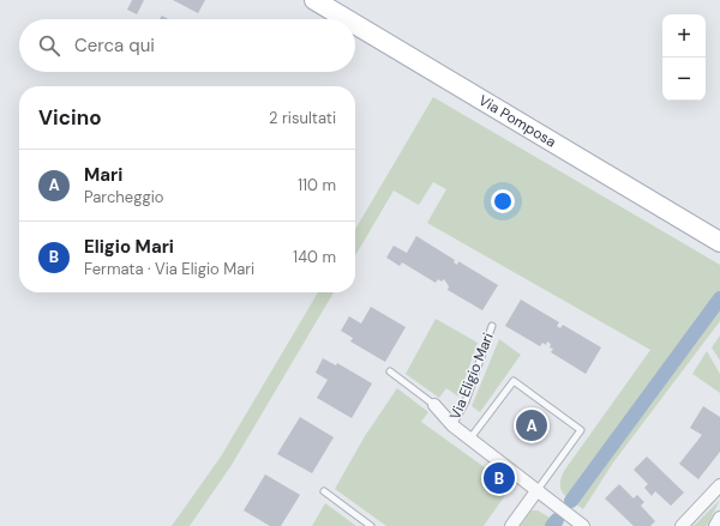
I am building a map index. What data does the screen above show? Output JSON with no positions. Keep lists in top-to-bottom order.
{
  "streets": {
    "main road": ["Via Pomposa"],
    "street": ["Via Eligio Mari"]
  },
  "page": {
    "map_buttons": ["+", "−"],
    "search": "Cerca qui",
    "heading": ["Vicino", "2 risultati"],
    "list": [
      {
        "mark": "A",
        "name": "Mari",
        "note": "Parcheggio",
        "value": "110 m"
      },
      {
        "mark": "B",
        "name": "Eligio Mari",
        "note": "Fermata · Via Eligio Mari",
        "value": "140 m"
      }
    ],
    "pins": ["A", "B"]
  }
}
